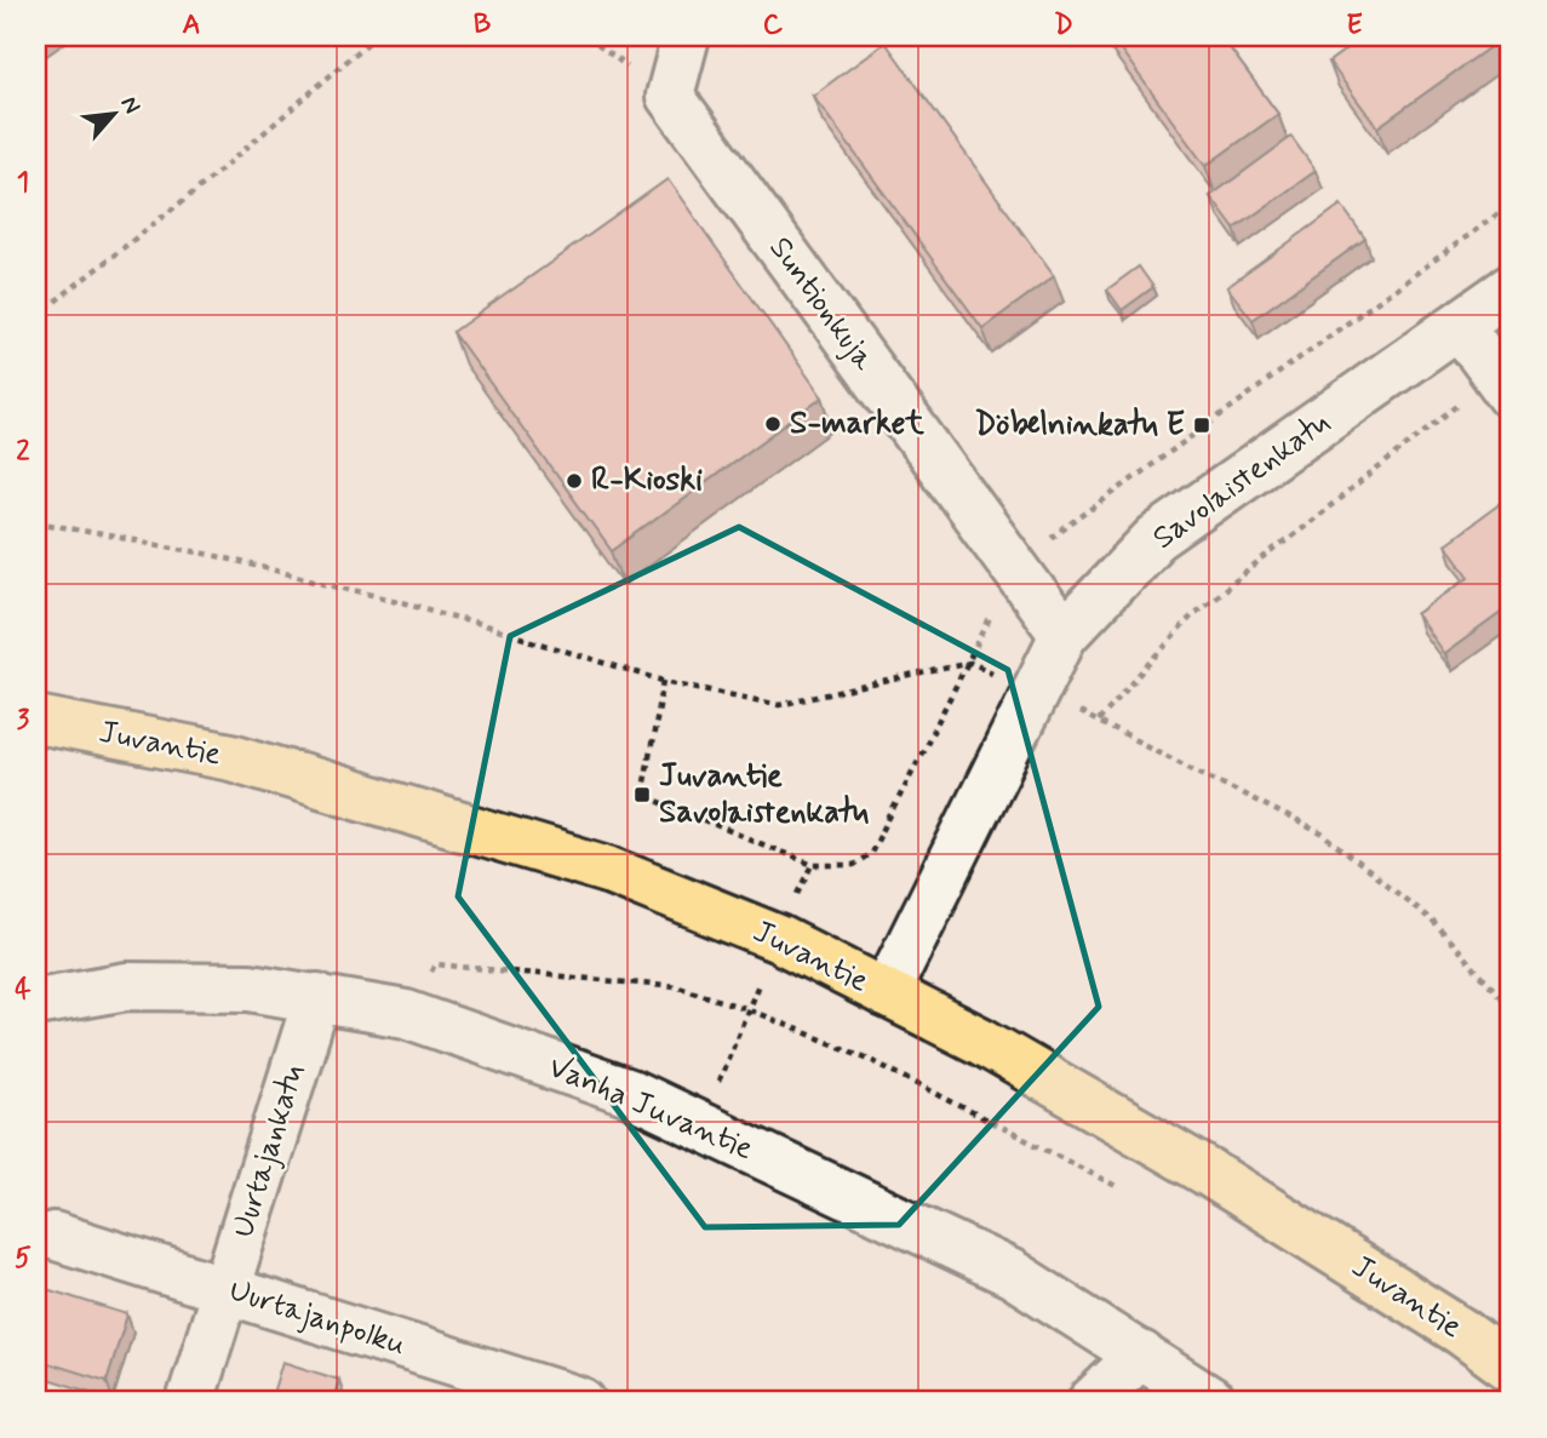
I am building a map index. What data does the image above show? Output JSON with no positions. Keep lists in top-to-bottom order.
{
  "streets": {
    "main road": ["Juvantie"],
    "street": [
      "Suntionkuja",
      "Savolaistenkatu",
      "Vanha Juvantie",
      "Uurtajankatu",
      "Uurtajanpolku"
    ]
  },
  "crossings": [
    ["Suntionkuja", "Savolaistenkatu"],
    ["Savolaistenkatu", "Juvantie"],
    ["Vanha Juvantie", "Uurtajankatu"],
    ["Uurtajankatu", "Uurtajanpolku"]
  ],
  "places": {
    "other": ["S-market", "R-Kioski"],
    "transit": ["Döbelninkatu E", "Juvantie Savolaistenkatu"]
  },
  "north": "top right",
  "grid": {
    "columns": [
      "A",
      "B",
      "C",
      "D",
      "E"
    ],
    "rows": [
      "1",
      "2",
      "3",
      "4",
      "5"
    ]
  }
}
